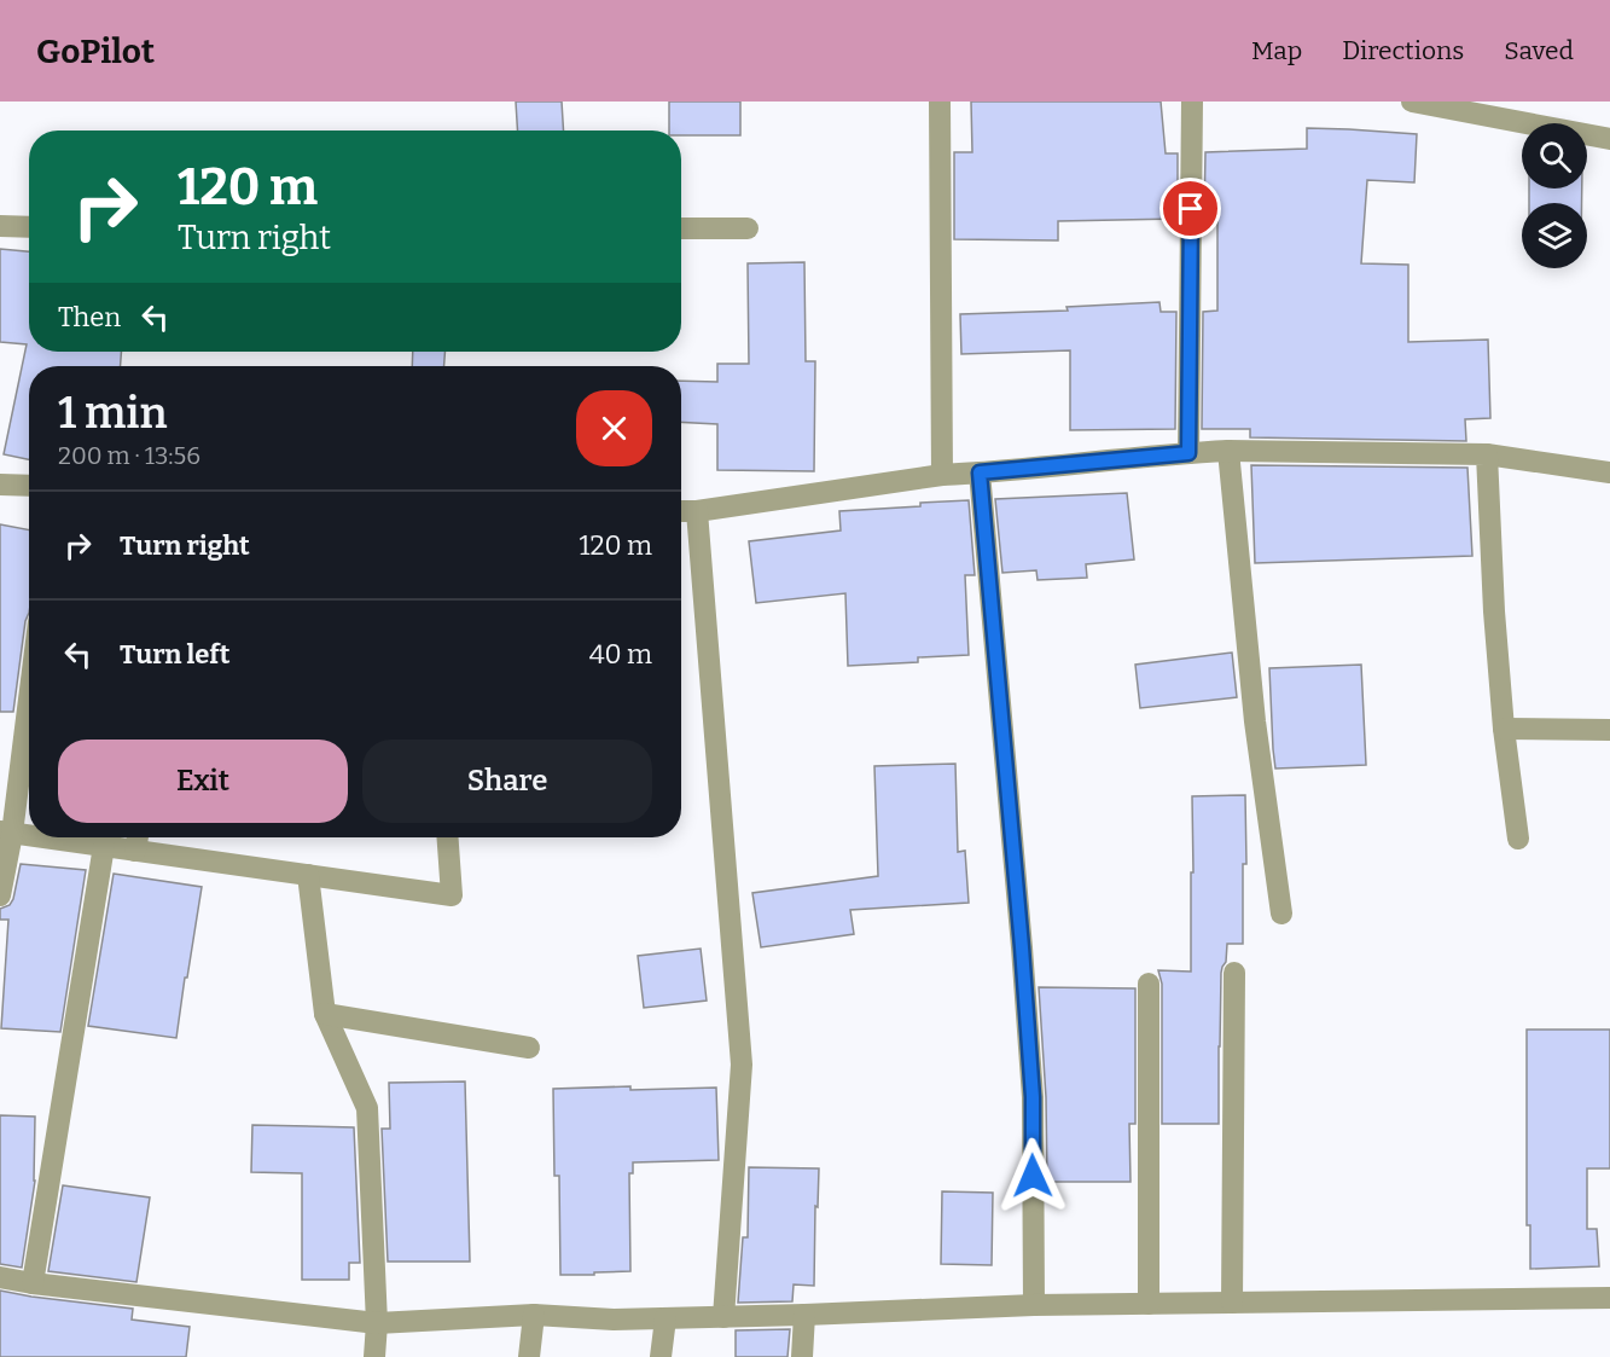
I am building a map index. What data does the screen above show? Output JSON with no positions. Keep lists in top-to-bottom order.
{
  "page": {
    "header": "GoPilot",
    "nav": ["Map", "Directions", "Saved"],
    "turn": ["120 m", "Turn right"],
    "then": "Then",
    "heading": ["1 min", "200 m · 13:56"],
    "list": [
      {
        "name": "Turn right",
        "value": "120 m"
      },
      {
        "name": "Turn left",
        "value": "40 m"
      }
    ],
    "buttons": ["Exit", "Share"]
  }
}
